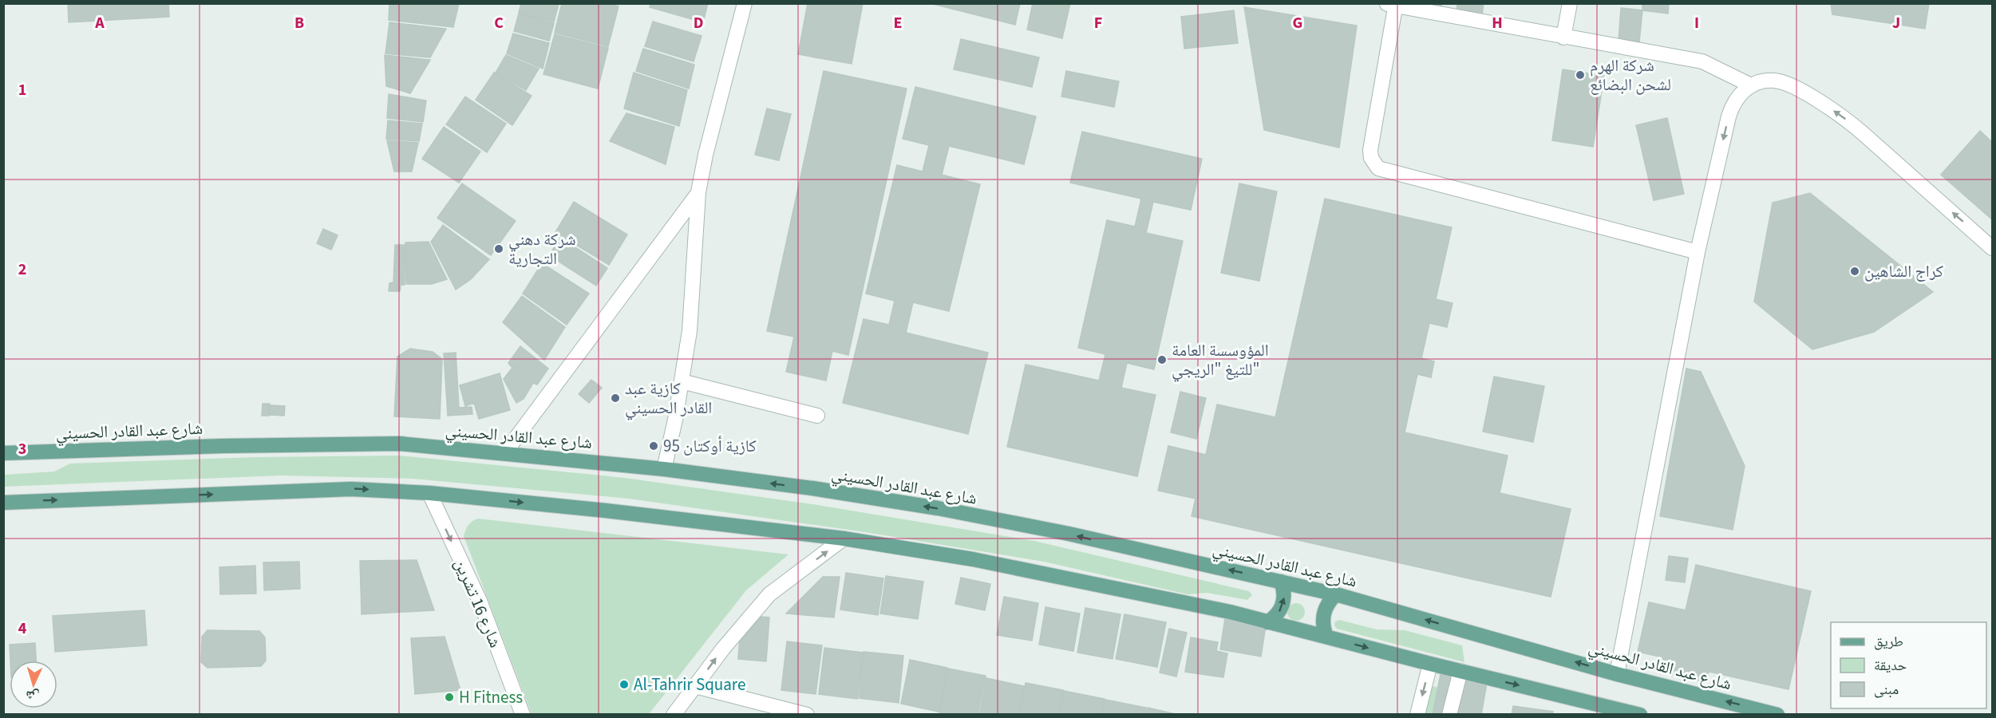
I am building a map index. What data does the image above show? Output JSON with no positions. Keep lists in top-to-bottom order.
{
  "streets": {
    "main road": ["شارع عبد القادر الحسيني"],
    "street": ["شارع 16 تشرين"]
  },
  "one_way": ["شارع 16 تشرين"],
  "places": [
    "شركة الهرم لشحن البضائع",
    "شركة دهني التجارية",
    "كراج الشاهين",
    "المؤوسسة العامة للتيغ \"الريجي\"",
    "كازية عبد القادر الحسيني",
    "كازية أوكتان 95",
    "Al-Tahrir Square",
    "H Fitness"
  ],
  "legend": ["طريق", "حديقة", "مبنى"],
  "north": "bottom",
  "grid": {
    "columns": [
      "A",
      "B",
      "C",
      "D",
      "E",
      "F",
      "G",
      "H",
      "I",
      "J"
    ],
    "rows": [
      "1",
      "2",
      "3",
      "4"
    ]
  }
}
